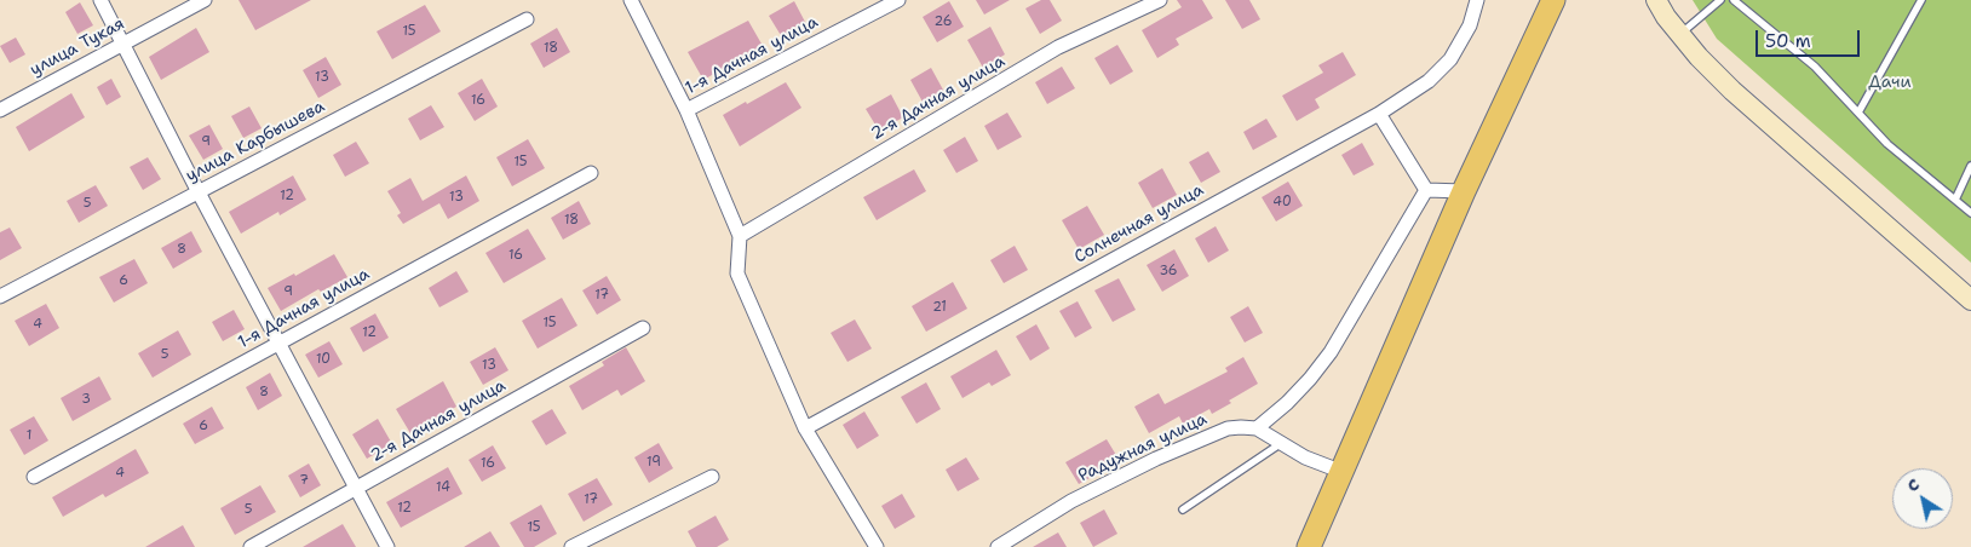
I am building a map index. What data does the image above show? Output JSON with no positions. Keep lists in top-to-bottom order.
{
  "streets": {
    "street": [
      "улица Тукая",
      "1-я Дачная улица",
      "2-я Дачная улица",
      "улица Карбышева",
      "Солнечная улица",
      "Радужная улица"
    ]
  },
  "parks": ["Дачи"],
  "house_numbers": [
    "26",
    "15",
    "18",
    "13",
    "16",
    "9",
    "15",
    "12",
    "13",
    "40",
    "5",
    "18",
    "8",
    "16",
    "36",
    "6",
    "9",
    "17",
    "21",
    "15",
    "4",
    "12",
    "5",
    "10",
    "13",
    "8",
    "3",
    "6",
    "1",
    "19",
    "16",
    "4",
    "7",
    "14",
    "17",
    "12",
    "5",
    "15"
  ],
  "scale_bar": "50 m",
  "north": "top left"
}
